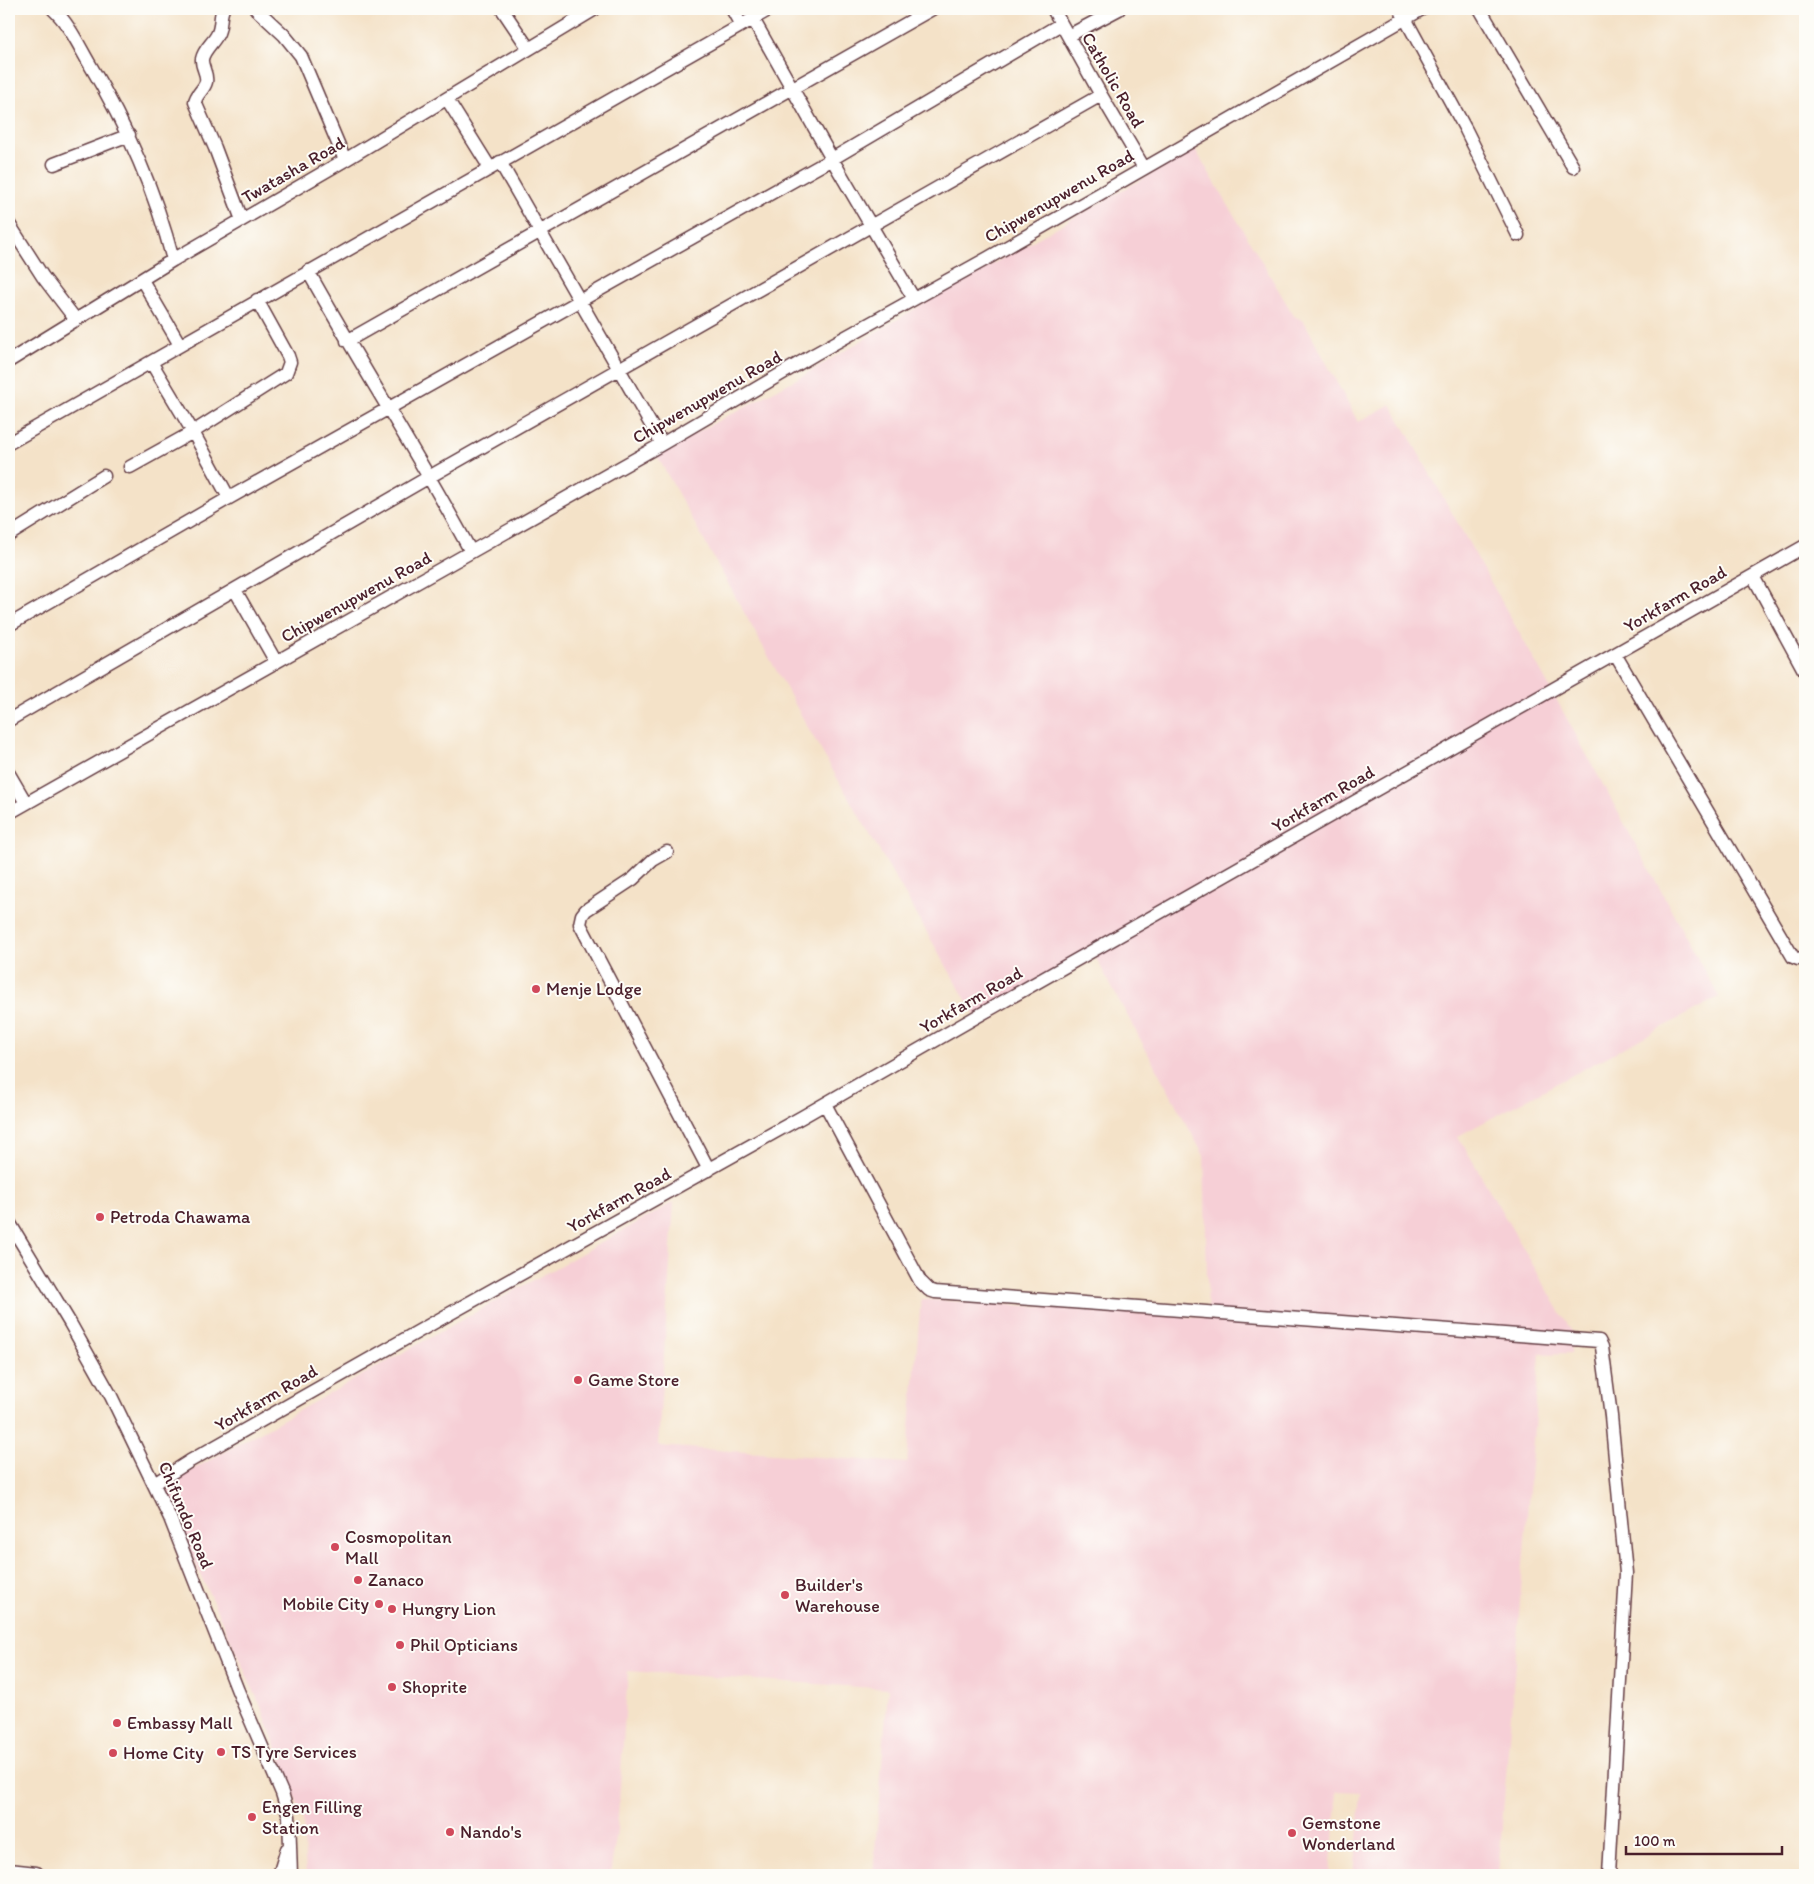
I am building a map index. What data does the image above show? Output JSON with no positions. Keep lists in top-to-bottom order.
{
  "streets": {
    "street": [
      "Catholic Road",
      "Twatasha Road",
      "Chipwenupwenu Road",
      "Yorkfarm Road",
      "Chifundo Road"
    ]
  },
  "crossings": [
    ["Catholic Road", "Chipwenupwenu Road"],
    ["Yorkfarm Road", "Chifundo Road"]
  ],
  "places": [
    "Menje Lodge",
    "Petroda Chawama",
    "Game Store",
    "Cosmopolitan Mall",
    "Zanaco",
    "Builder's Warehouse",
    "Mobile City",
    "Hungry Lion",
    "Phil Opticians",
    "Shoprite",
    "Embassy Mall",
    "TS Tyre Services",
    "Home City",
    "Engen Filling Station",
    "Nando's",
    "Gemstone Wonderland"
  ],
  "scale_bar": "100 m"
}
